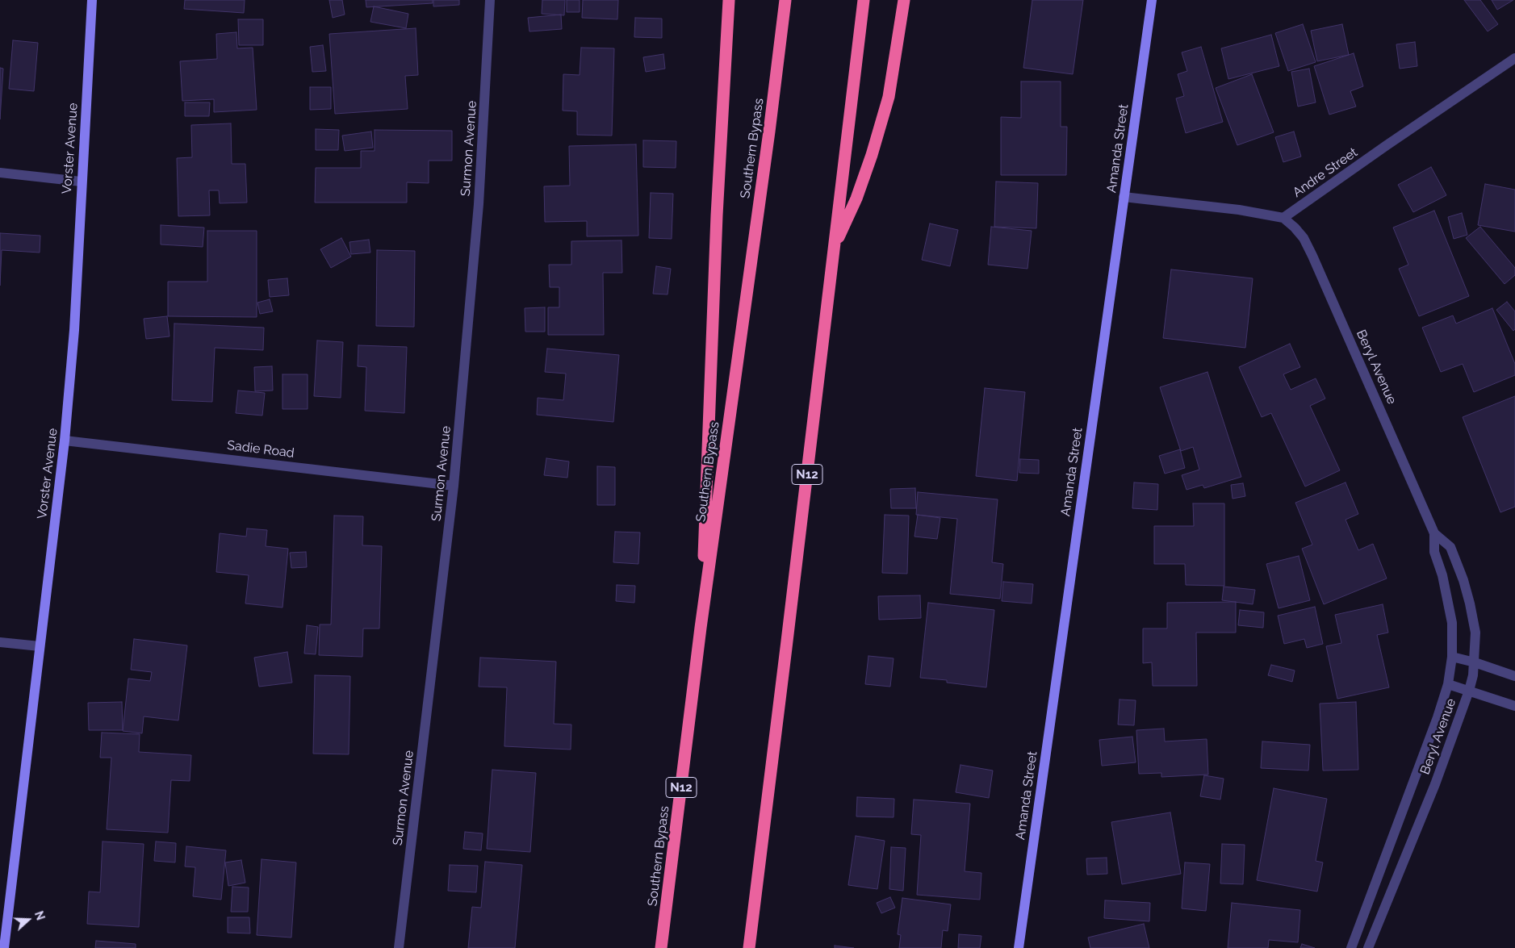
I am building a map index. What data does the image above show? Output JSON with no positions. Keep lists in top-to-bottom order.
{
  "streets": {
    "highway": ["Southern Bypass", "N12"],
    "main road": ["Vorster Avenue", "Amanda Street"],
    "street": [
      "Surmon Avenue",
      "Andre Street",
      "Beryl Avenue",
      "Sadie Road"
    ]
  },
  "crossings": [
    ["Vorster Avenue", "Sadie Road"],
    ["Surmon Avenue", "Sadie Road"],
    ["Andre Street", "Beryl Avenue"]
  ],
  "north": "right"
}
